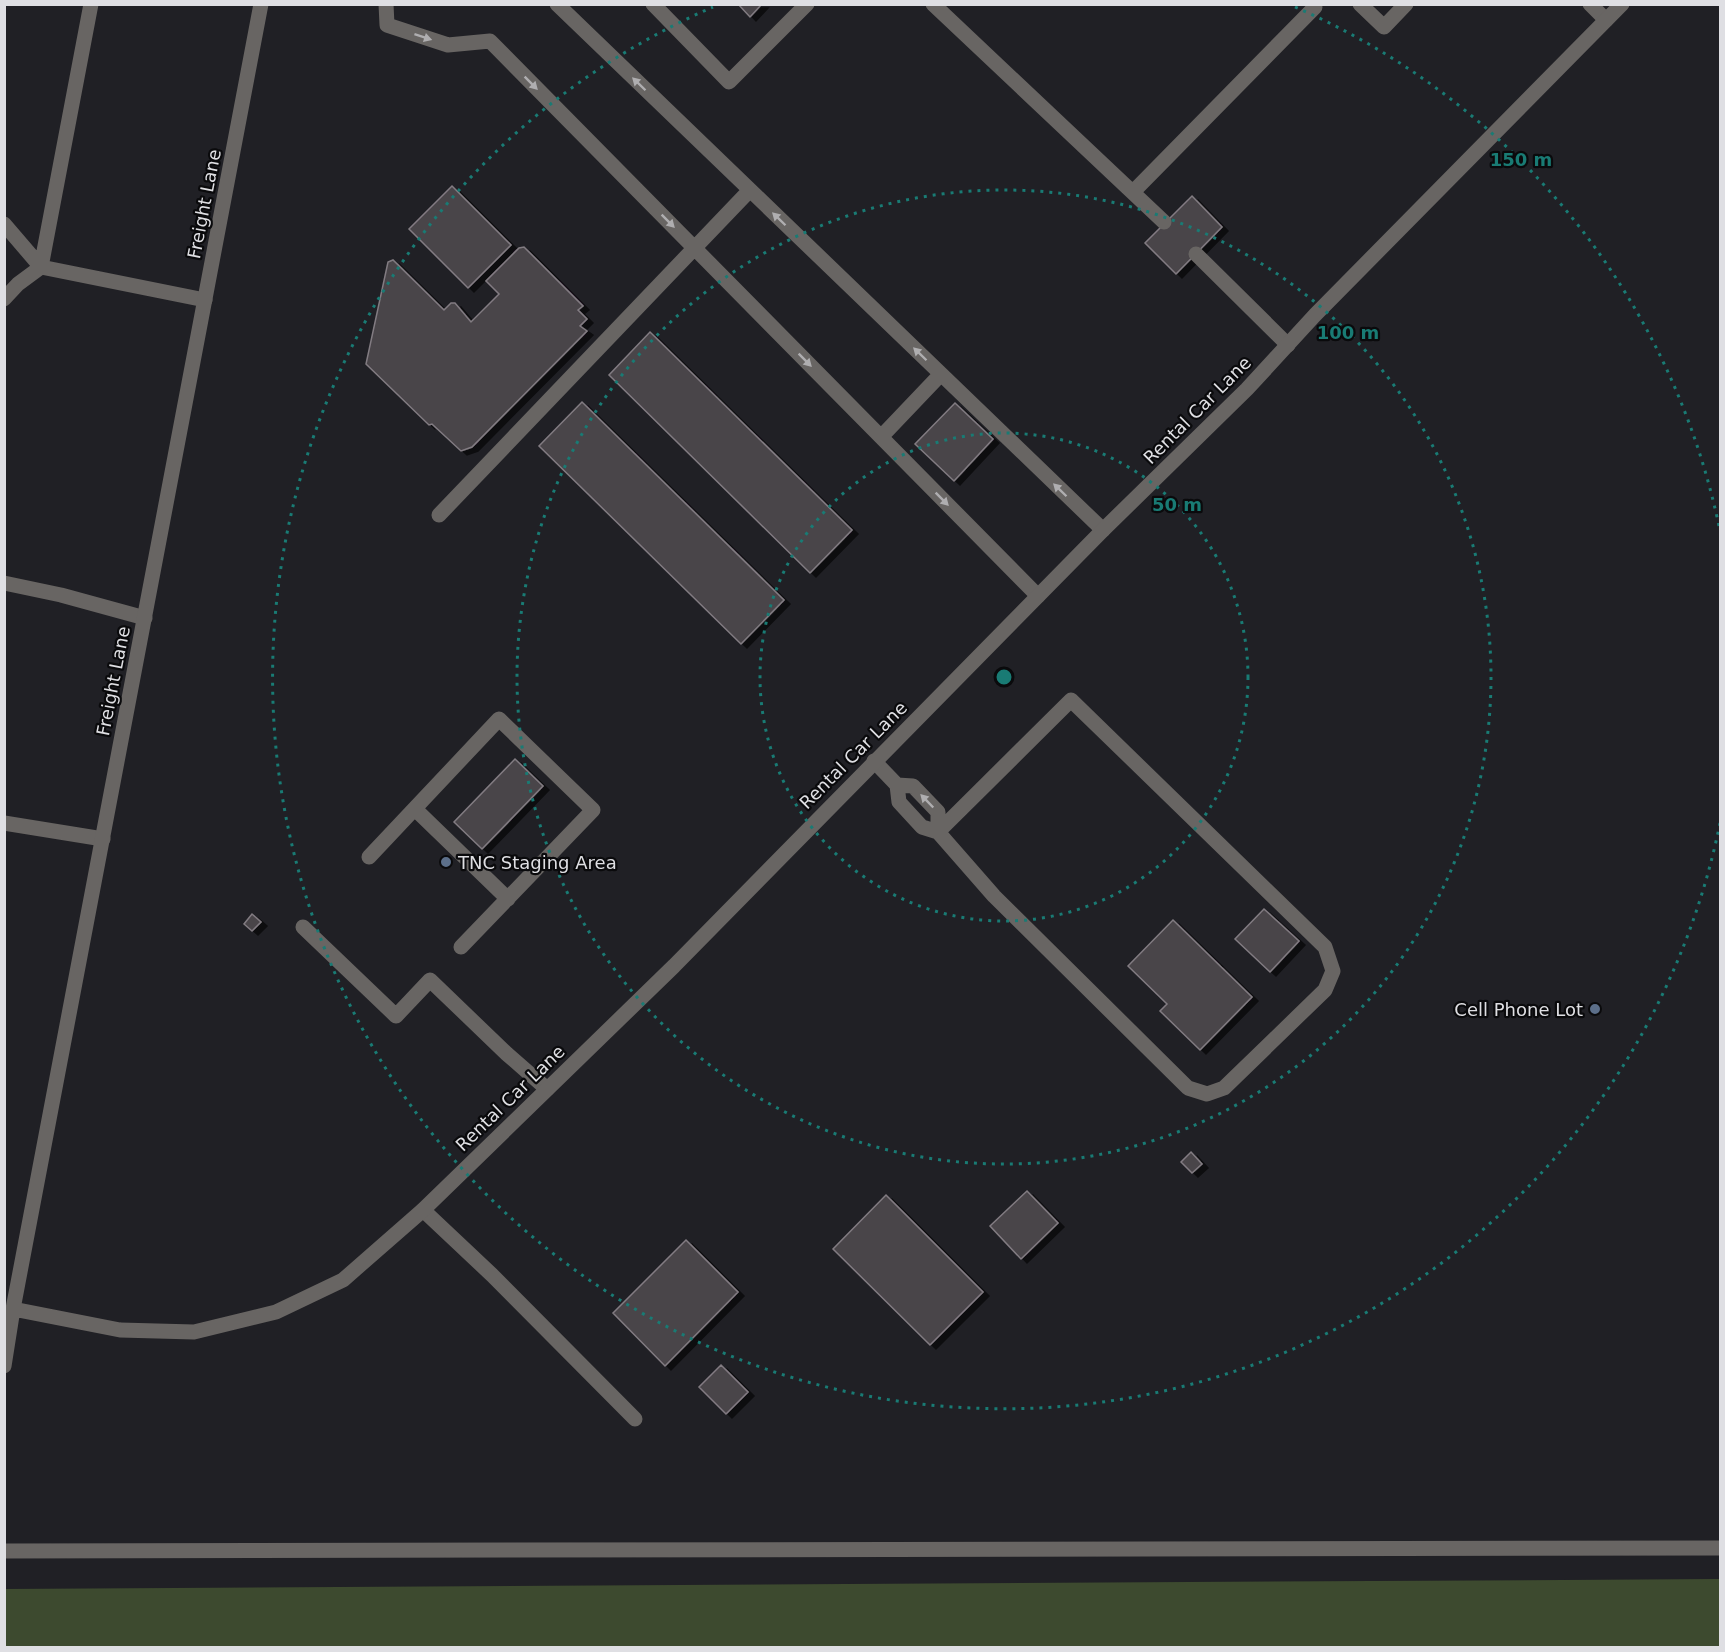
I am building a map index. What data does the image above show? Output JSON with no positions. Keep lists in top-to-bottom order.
{
  "streets": {
    "street": ["Freight Lane", "Rental Car Lane"]
  },
  "crossings": [
    ["Freight Lane", "Rental Car Lane"]
  ],
  "places": ["TNC Staging Area", "Cell Phone Lot"],
  "rings": ["150 m", "100 m", "50 m"]
}
